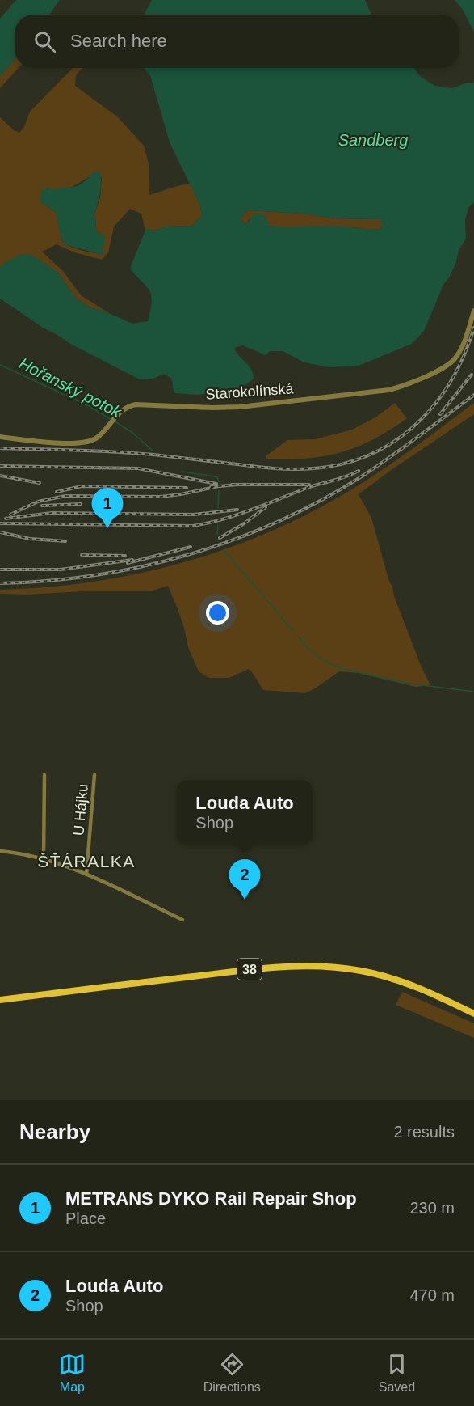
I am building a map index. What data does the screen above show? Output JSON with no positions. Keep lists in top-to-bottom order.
{
  "streets": {
    "main road": ["38"],
    "street": ["Starokolínská", "U Hájku"]
  },
  "districts": ["ŠŤÁRALKA"],
  "water": ["Sandberg", "Hořanský potok"],
  "page": {
    "search": "Search here",
    "pins": ["1", "2"],
    "popup": ["Louda Auto", "Shop"],
    "heading": ["Nearby", "2 results"],
    "list": [
      {
        "mark": "1",
        "name": "METRANS DYKO Rail Repair Shop",
        "note": "Place",
        "value": "230 m"
      },
      {
        "mark": "2",
        "name": "Louda Auto",
        "note": "Shop",
        "value": "470 m"
      }
    ],
    "nav": ["Map", "Directions", "Saved"]
  }
}
